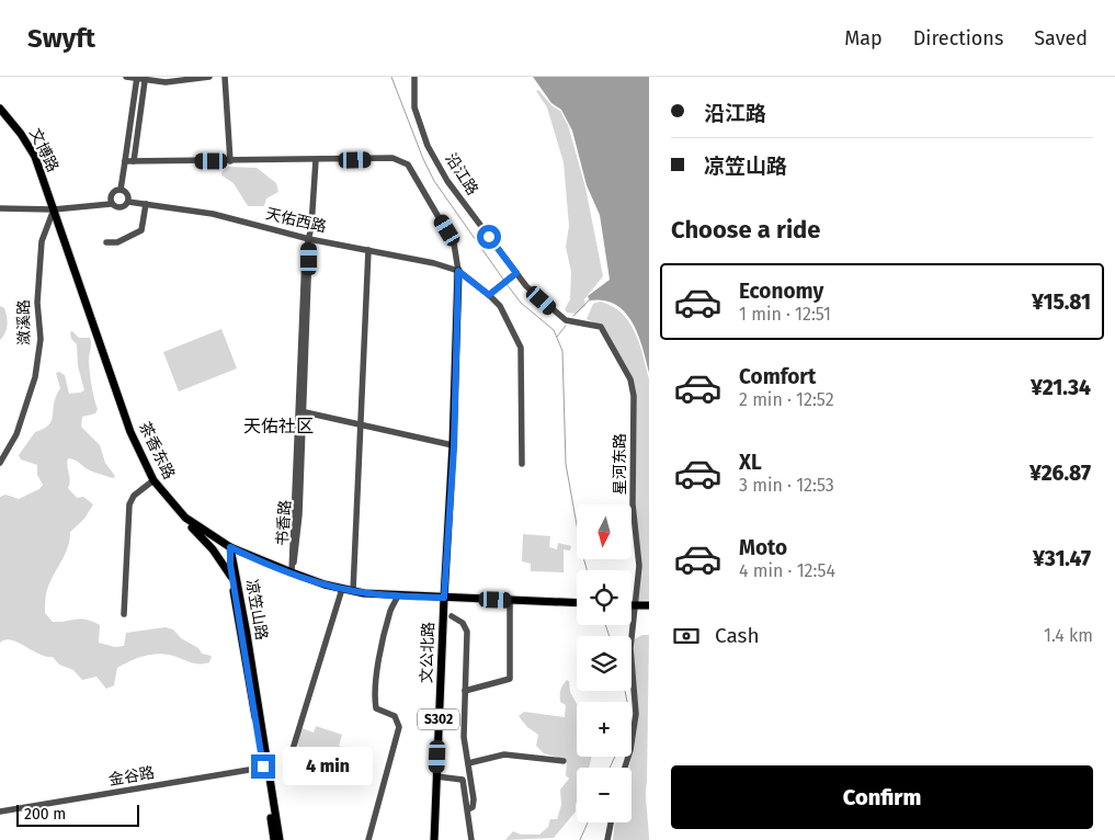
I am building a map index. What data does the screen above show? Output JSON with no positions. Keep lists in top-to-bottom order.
{
  "streets": {
    "main road": [
      "文博路",
      "茶香东路",
      "凉笠山路",
      "文公北路",
      "S302"
    ],
    "street": [
      "沿江路",
      "天佑西路",
      "潋溪路",
      "星河东路",
      "书香路",
      "金谷路"
    ]
  },
  "crossings": [
    ["文博路", "潋溪路"],
    ["文博路", "茶香东路"],
    ["沿江路", "星河东路"],
    ["天佑西路", "书香路"],
    ["天佑西路", "文公北路"],
    ["潋溪路", "茶香东路"],
    ["茶香东路", "书香路"],
    ["茶香东路", "凉笠山路"],
    ["茶香东路", "文公北路"],
    ["凉笠山路", "金谷路"]
  ],
  "districts": ["天佑社区"],
  "scale_bar": "200 m",
  "north": "bottom",
  "page": {
    "header": "Swyft",
    "nav": ["Map", "Directions", "Saved"],
    "banner": ["沿江路", "凉笠山路"],
    "heading": "Choose a ride",
    "list": [
      {
        "name": "Economy",
        "note": "1 min · 12:51",
        "value": "¥15.81"
      },
      {
        "name": "Comfort",
        "note": "2 min · 12:52",
        "value": "¥21.34"
      },
      {
        "name": "XL",
        "note": "3 min · 12:53",
        "value": "¥26.87"
      },
      {
        "name": "Moto",
        "note": "4 min · 12:54",
        "value": "¥31.47"
      }
    ],
    "map_buttons": ["+", "−"],
    "pay": ["Cash", "1.4 km"],
    "bubble": "4 min",
    "buttons": "Confirm",
    "scale": "200 m"
  }
}
